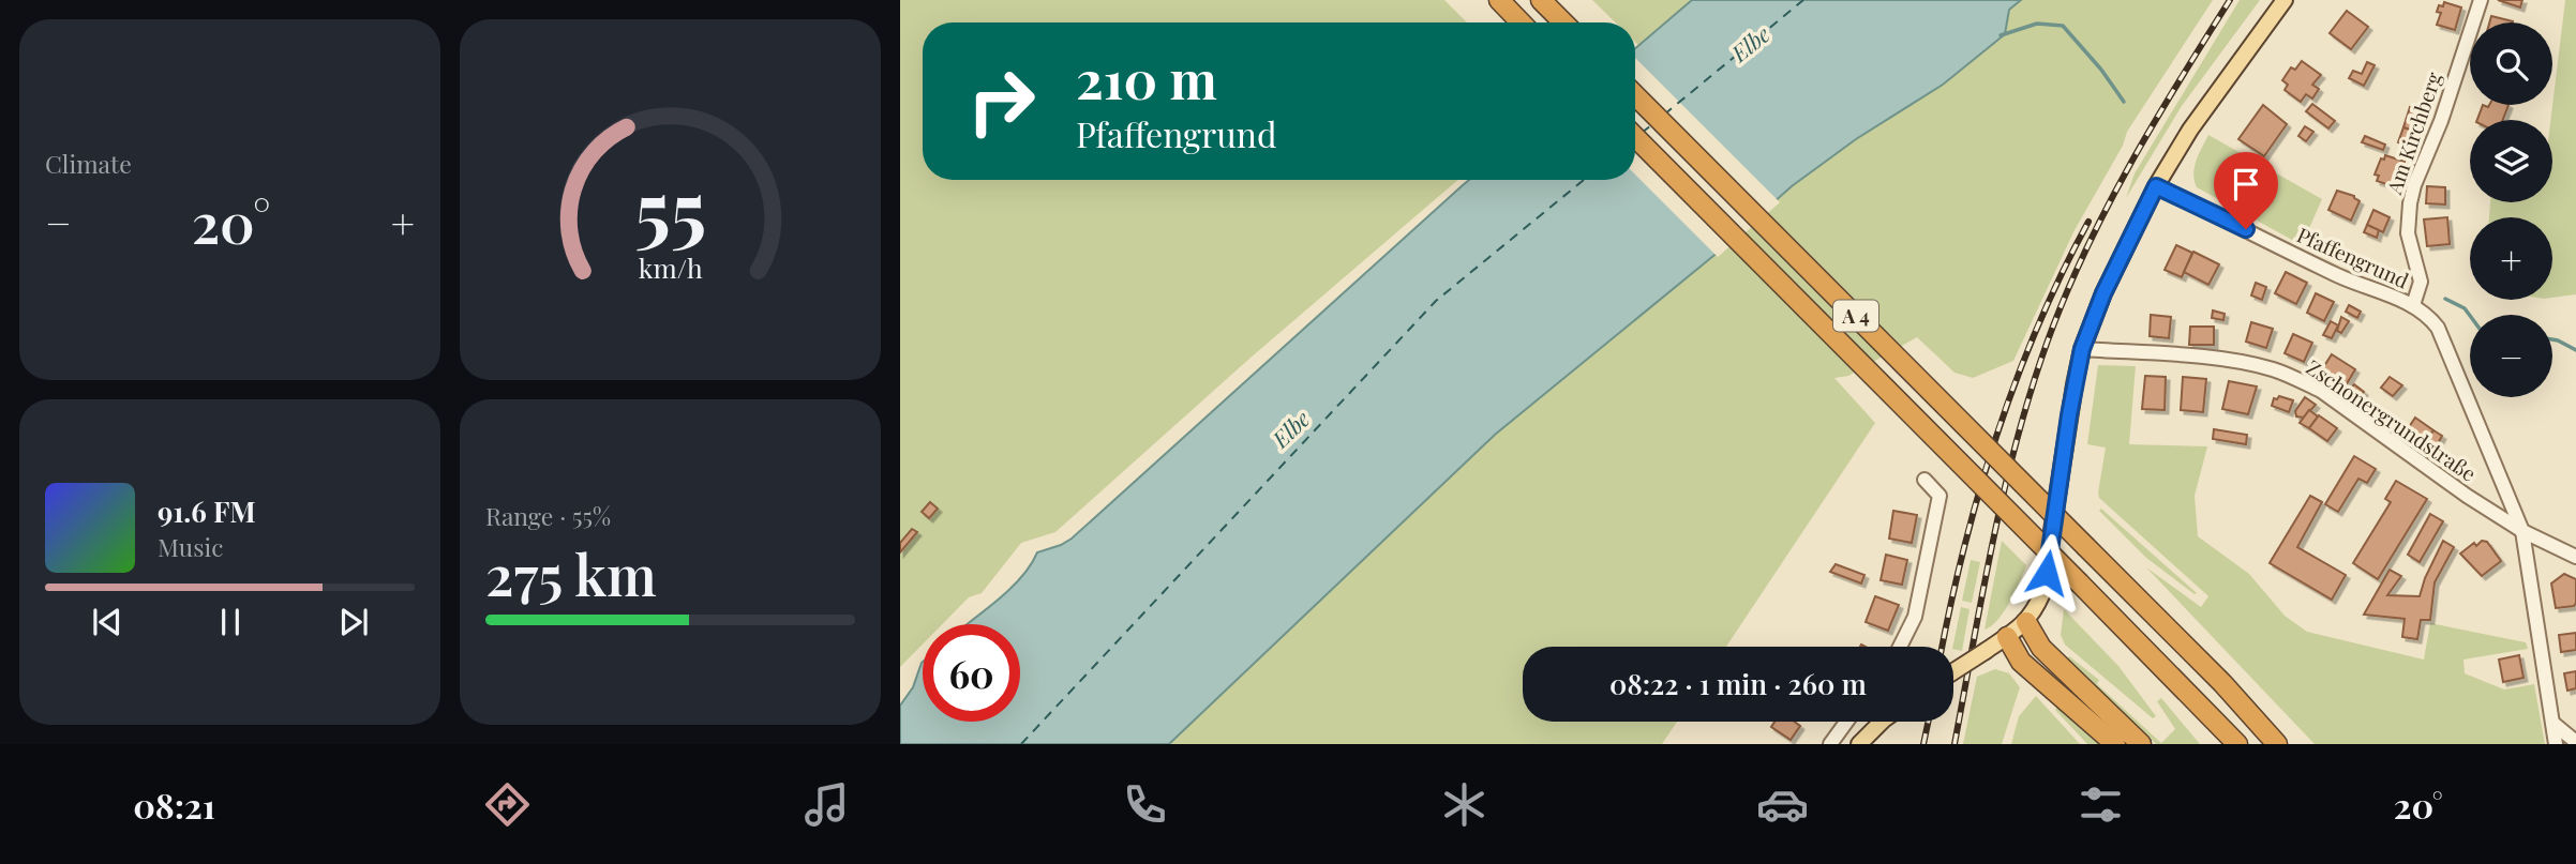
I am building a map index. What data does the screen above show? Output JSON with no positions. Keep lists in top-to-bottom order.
{
  "streets": {
    "highway": ["A 4"],
    "street": ["Am Kirchberg", "Pfaffengrund", "Zschonergrundstraße"]
  },
  "crossings": [
    ["Am Kirchberg", "Pfaffengrund"]
  ],
  "water": ["Elbe"],
  "page": {
    "tile": [
      "Climate",
      ["Range · 55%", "275 km"]
    ],
    "map_buttons": ["+", "−"],
    "turn": ["210 m", "Pfaffengrund"],
    "heat": ["−", "20°", "+"],
    "song": ["91.6 FM", "Music"],
    "limit": "60",
    "trip": "08:22 · 1 min · 260 m",
    "tabs": ["08:21", "20°"],
    "gauge": ["55", "km/h"]
  }
}
